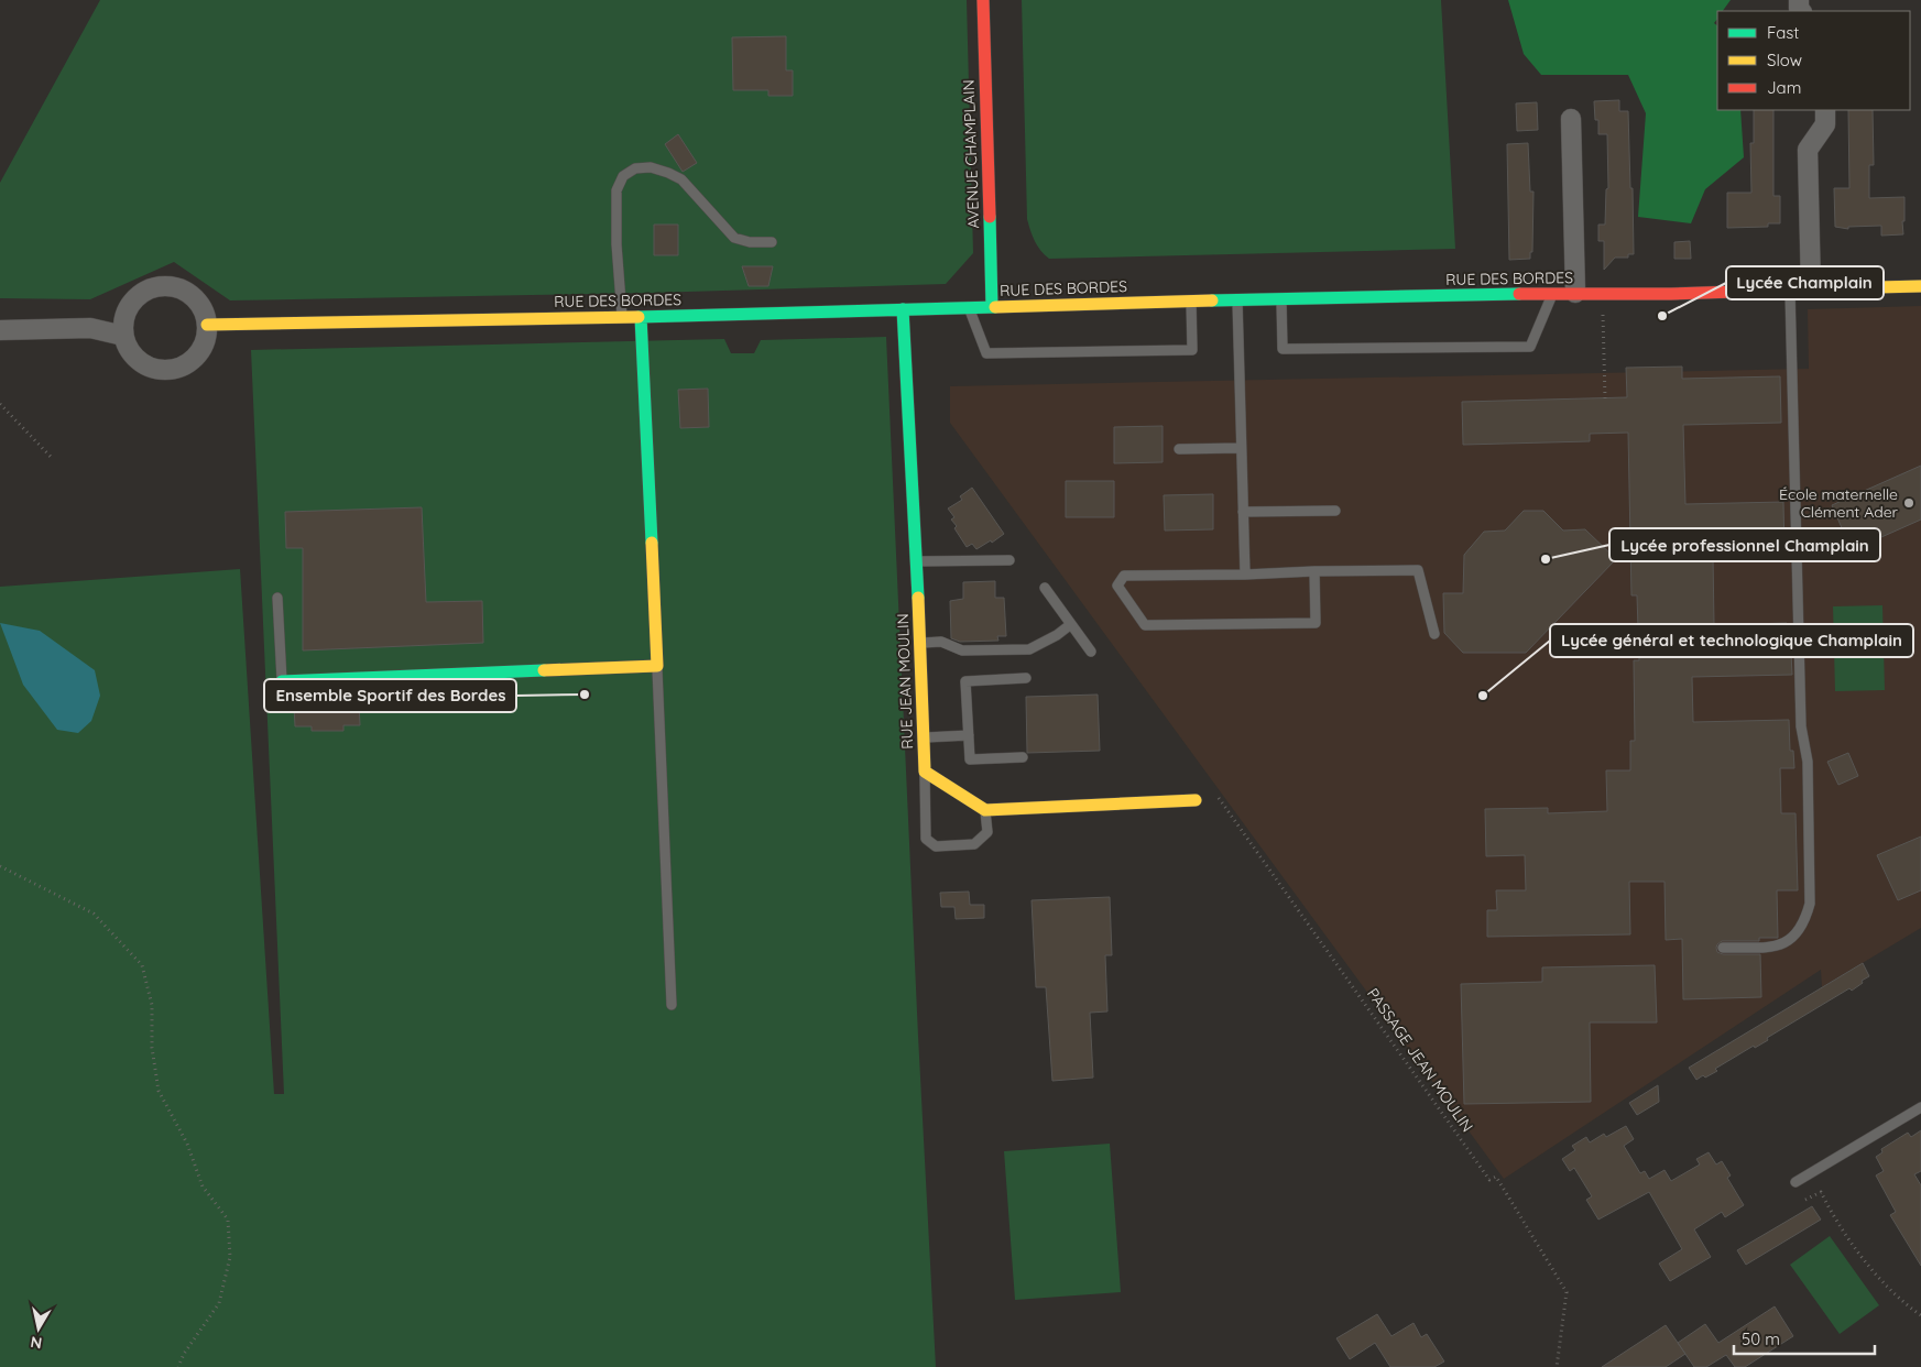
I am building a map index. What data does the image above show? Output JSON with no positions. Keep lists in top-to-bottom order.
{
  "streets": {
    "street": ["AVENUE CHAMPLAIN", "RUE DES BORDES", "RUE JEAN MOULIN"],
    "path": ["PASSAGE JEAN MOULIN"]
  },
  "crossings": [
    ["AVENUE CHAMPLAIN", "RUE DES BORDES"],
    ["RUE DES BORDES", "RUE JEAN MOULIN"]
  ],
  "places": [
    "Lycée Champlain",
    "École maternelle Clément Ader",
    "Lycée professionnel Champlain",
    "Ensemble Sportif des Bordes",
    "Lycée général et technologique Champlain"
  ],
  "legend": ["Fast", "Slow", "Jam"],
  "scale_bar": "50 m",
  "north": "bottom"
}
